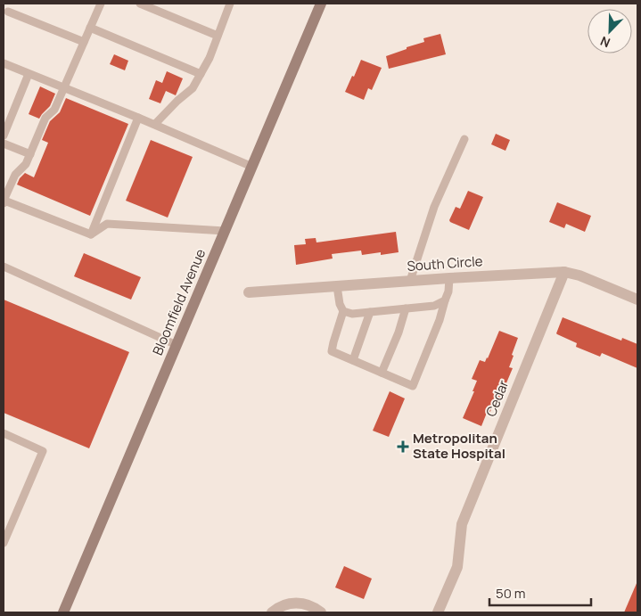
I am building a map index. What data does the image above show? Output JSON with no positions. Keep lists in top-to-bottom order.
{
  "streets": {
    "main road": ["Bloomfield Avenue"],
    "street": ["South Circle", "Cedar"]
  },
  "crossings": [
    ["South Circle", "Cedar"]
  ],
  "places": {
    "health": ["Metropolitan State Hospital"]
  },
  "scale_bar": "50 m",
  "north": "bottom left"
}
